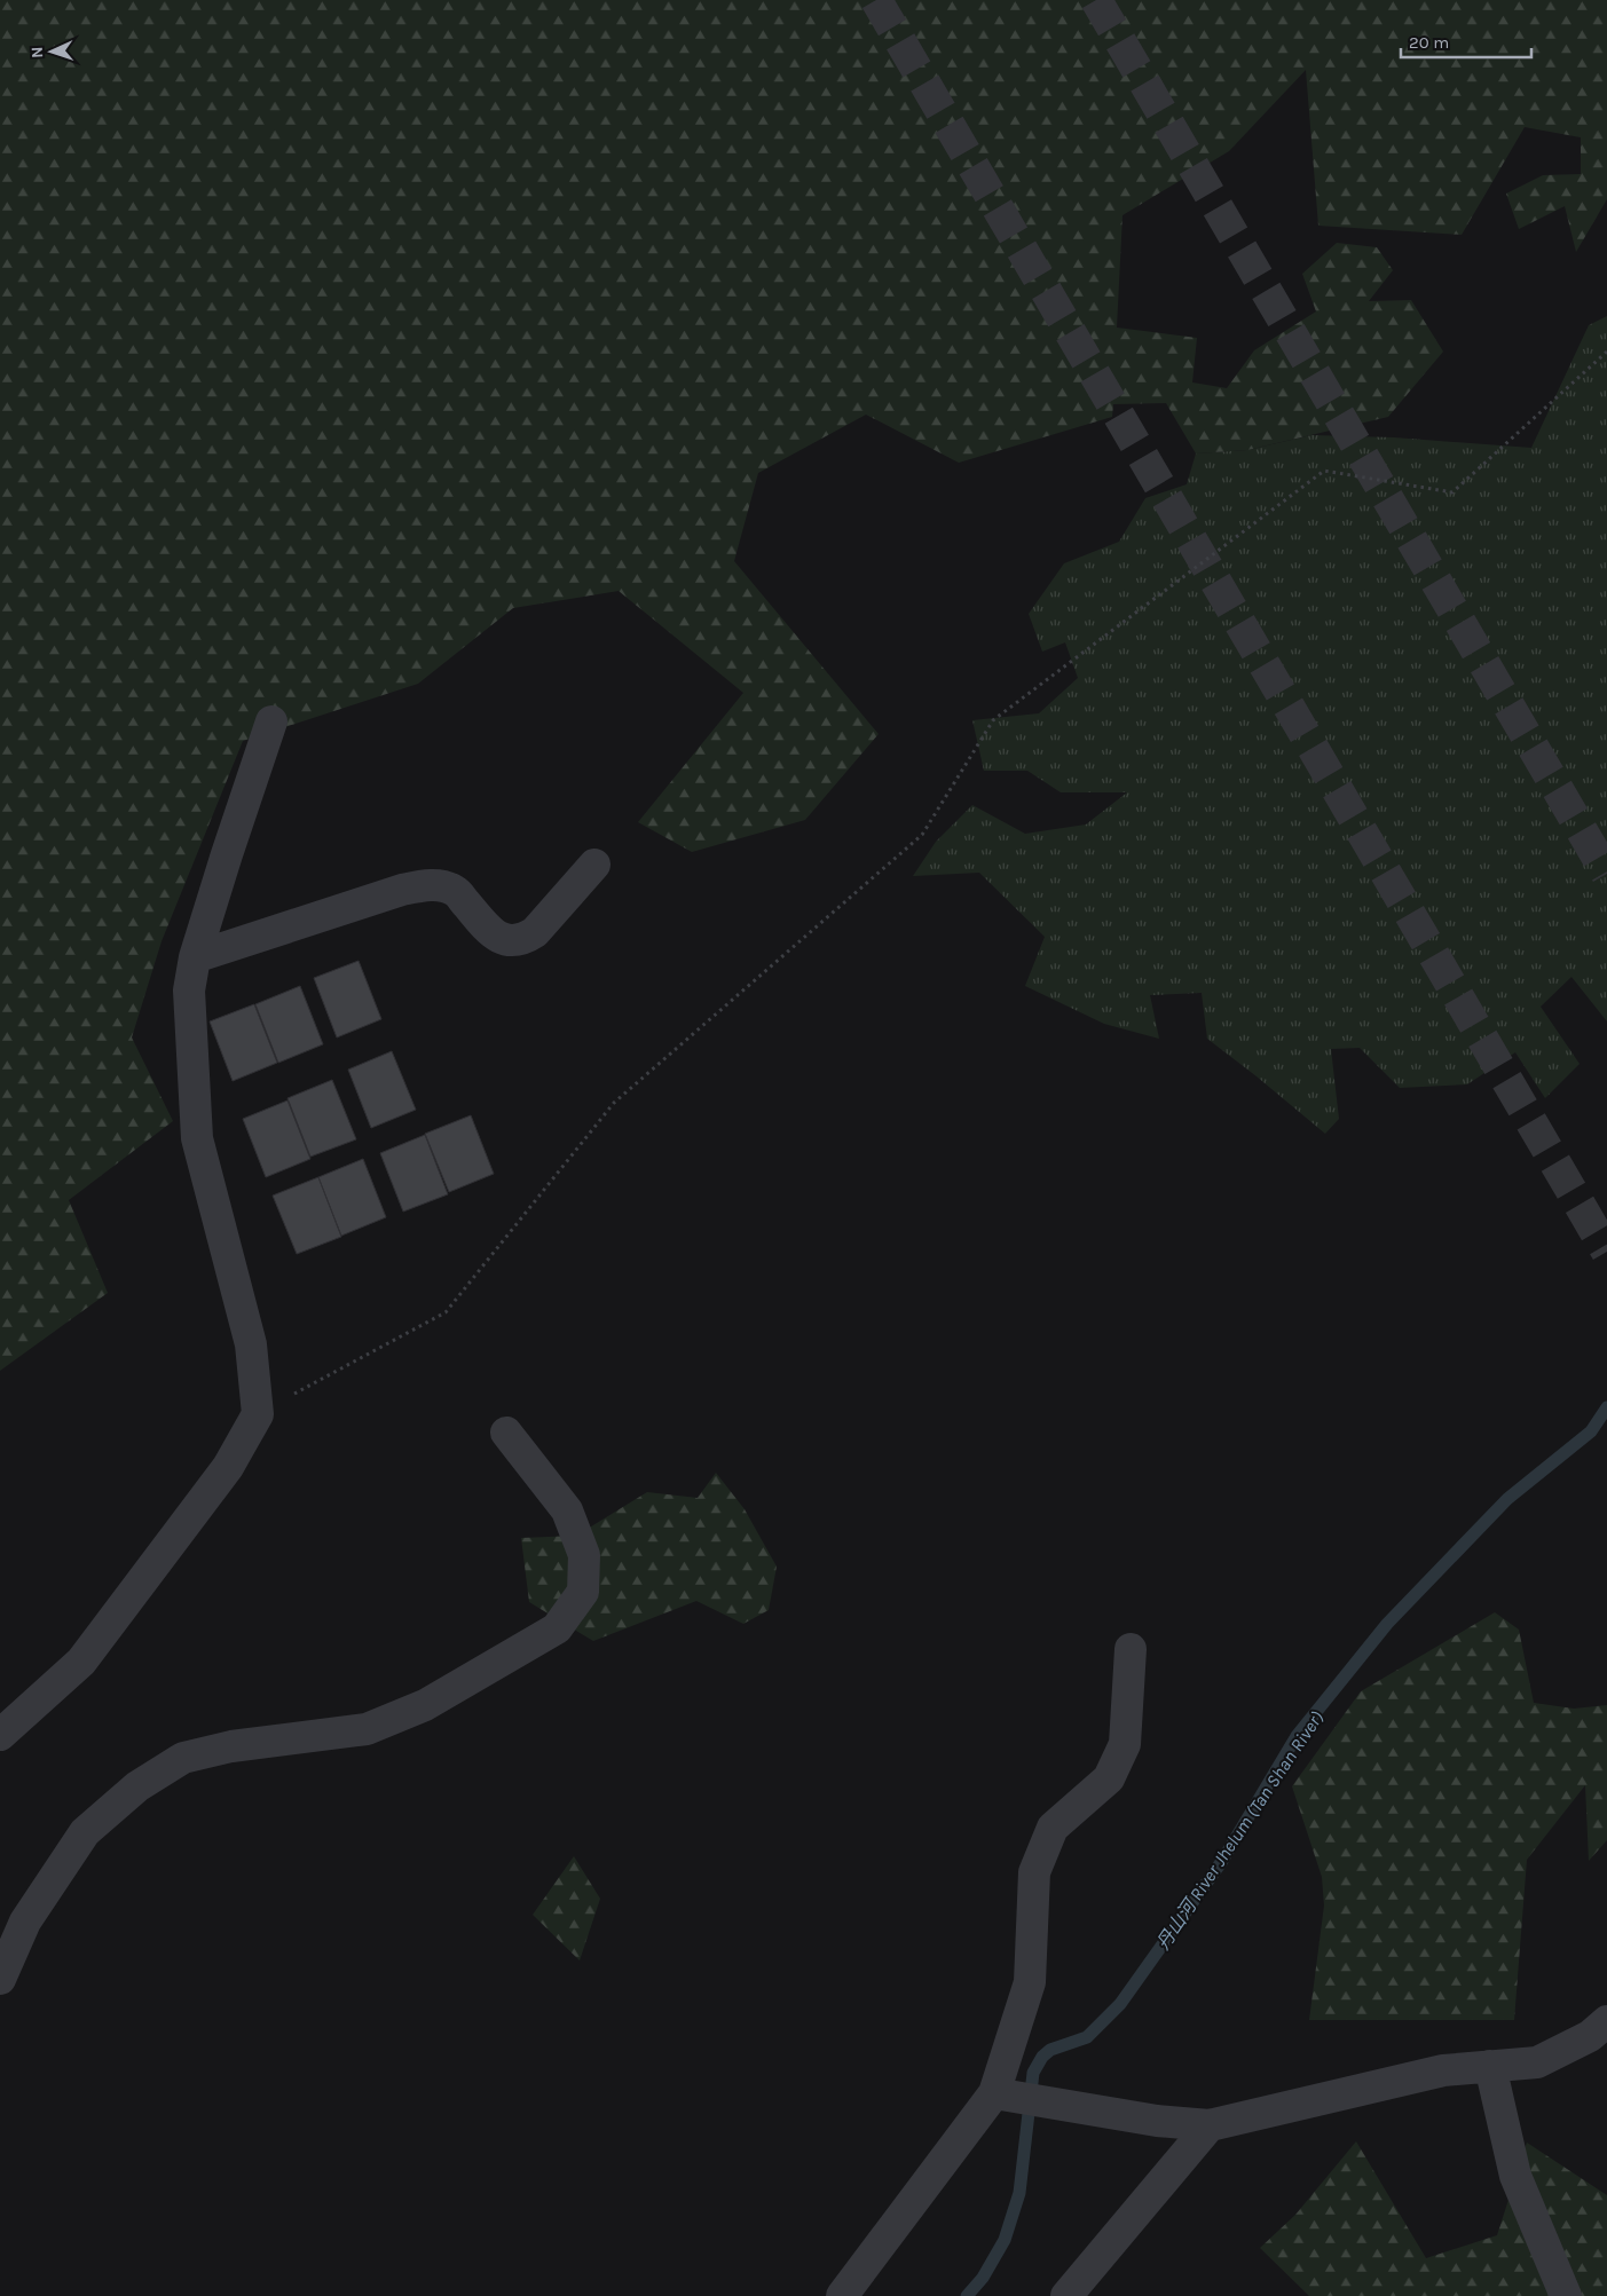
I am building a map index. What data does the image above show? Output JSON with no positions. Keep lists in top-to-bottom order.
{
  "water": ["丹山河 River Jhelum (Tan Shan River)"],
  "scale_bar": "20 m",
  "north": "left"
}
